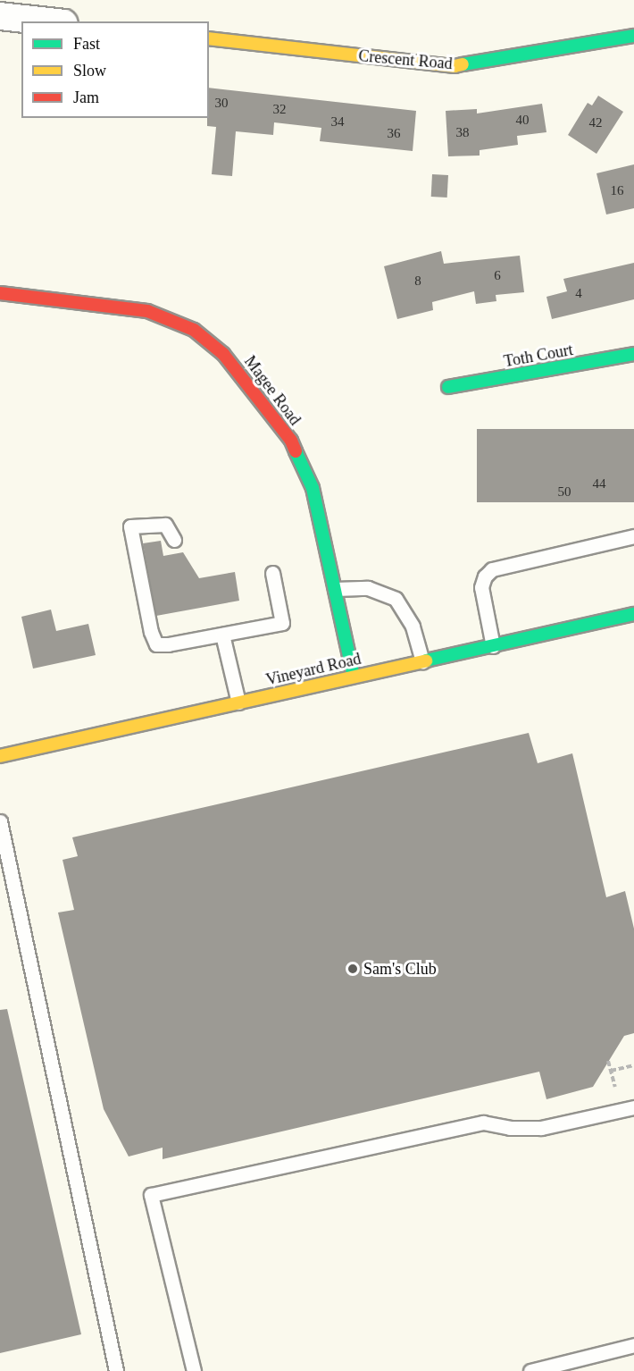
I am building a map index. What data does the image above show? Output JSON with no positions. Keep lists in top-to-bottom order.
{
  "streets": {
    "street": [
      "Crescent Road",
      "Toth Court",
      "Magee Road",
      "Vineyard Road"
    ]
  },
  "crossings": [
    ["Magee Road", "Vineyard Road"]
  ],
  "places": ["Sam's Club"],
  "house_numbers": [
    "30",
    "32",
    "40",
    "34",
    "42",
    "38",
    "36",
    "16",
    "6",
    "8",
    "4",
    "44",
    "50"
  ],
  "legend": ["Fast", "Slow", "Jam"]
}
